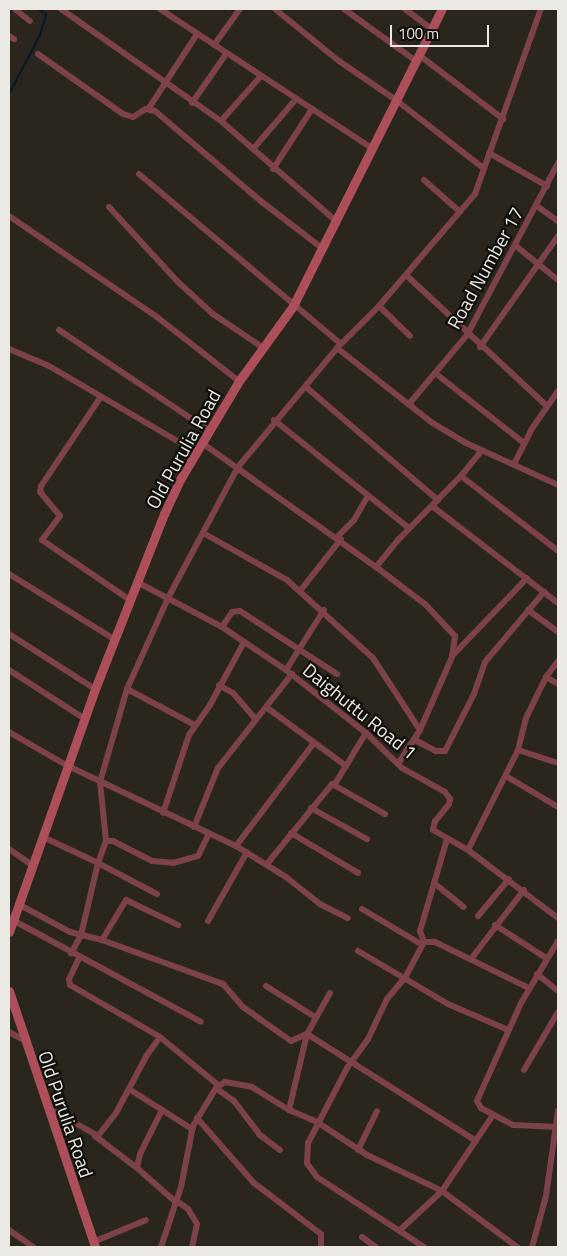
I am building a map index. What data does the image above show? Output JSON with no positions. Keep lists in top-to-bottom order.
{
  "streets": {
    "main road": ["Old Purulia Road"],
    "street": ["Road Number 17", "Daighuttu Road 1"]
  },
  "crossings": [
    ["Old Purulia Road", "Daighuttu Road 1"]
  ],
  "scale_bar": "100 m"
}
